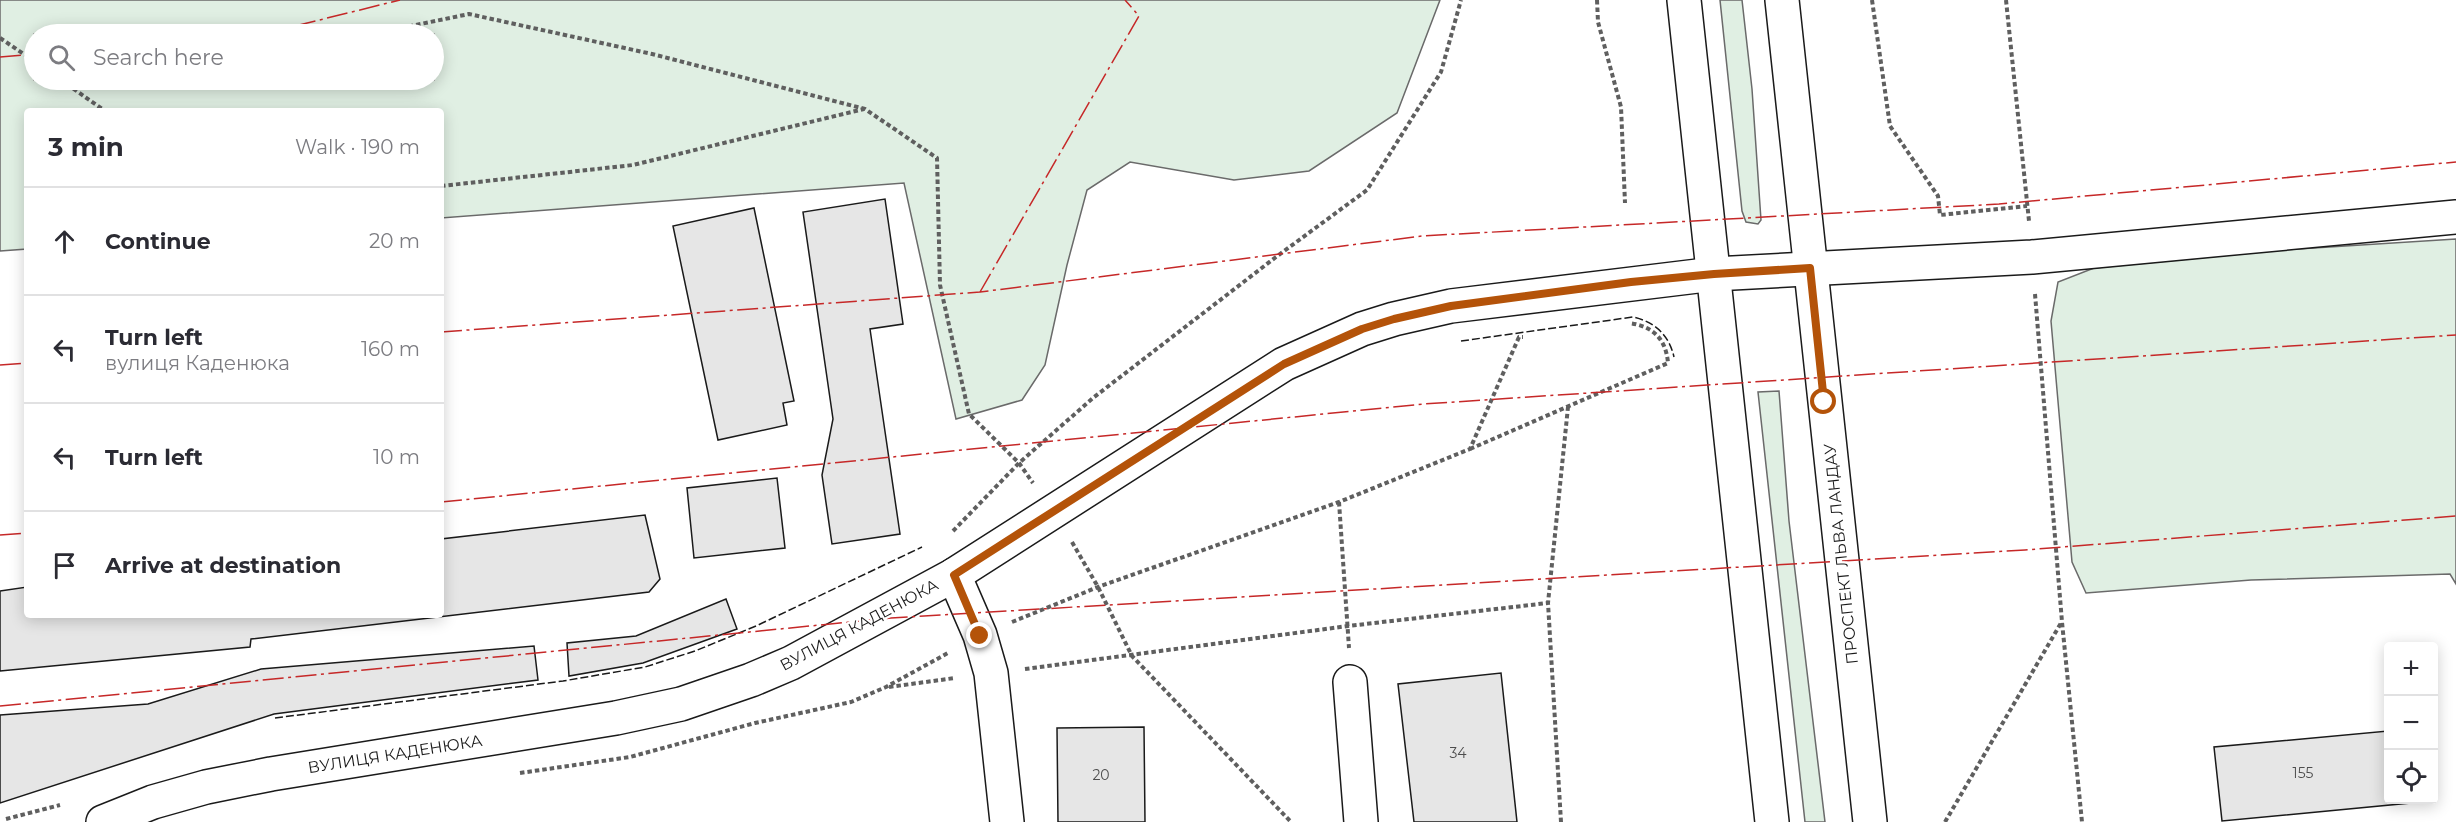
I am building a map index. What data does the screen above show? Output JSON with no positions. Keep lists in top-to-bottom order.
{
  "streets": {
    "street": ["ПРОСПЕКТ ЛЬВА ЛАНДАУ", "ВУЛИЦЯ КАДЕНЮКА"]
  },
  "crossings": [
    ["ПРОСПЕКТ ЛЬВА ЛАНДАУ", "ВУЛИЦЯ КАДЕНЮКА"]
  ],
  "house_numbers": ["34", "155", "20"],
  "page": {
    "search": "Search here",
    "heading": ["3 min", "Walk · 190 m"],
    "list": [
      ["Continue", "20 m"],
      ["Turn left", "вулиця Каденюка", "160 m"],
      ["Turn left", "10 m"],
      "Arrive at destination"
    ],
    "map_buttons": ["+", "−"]
  }
}
